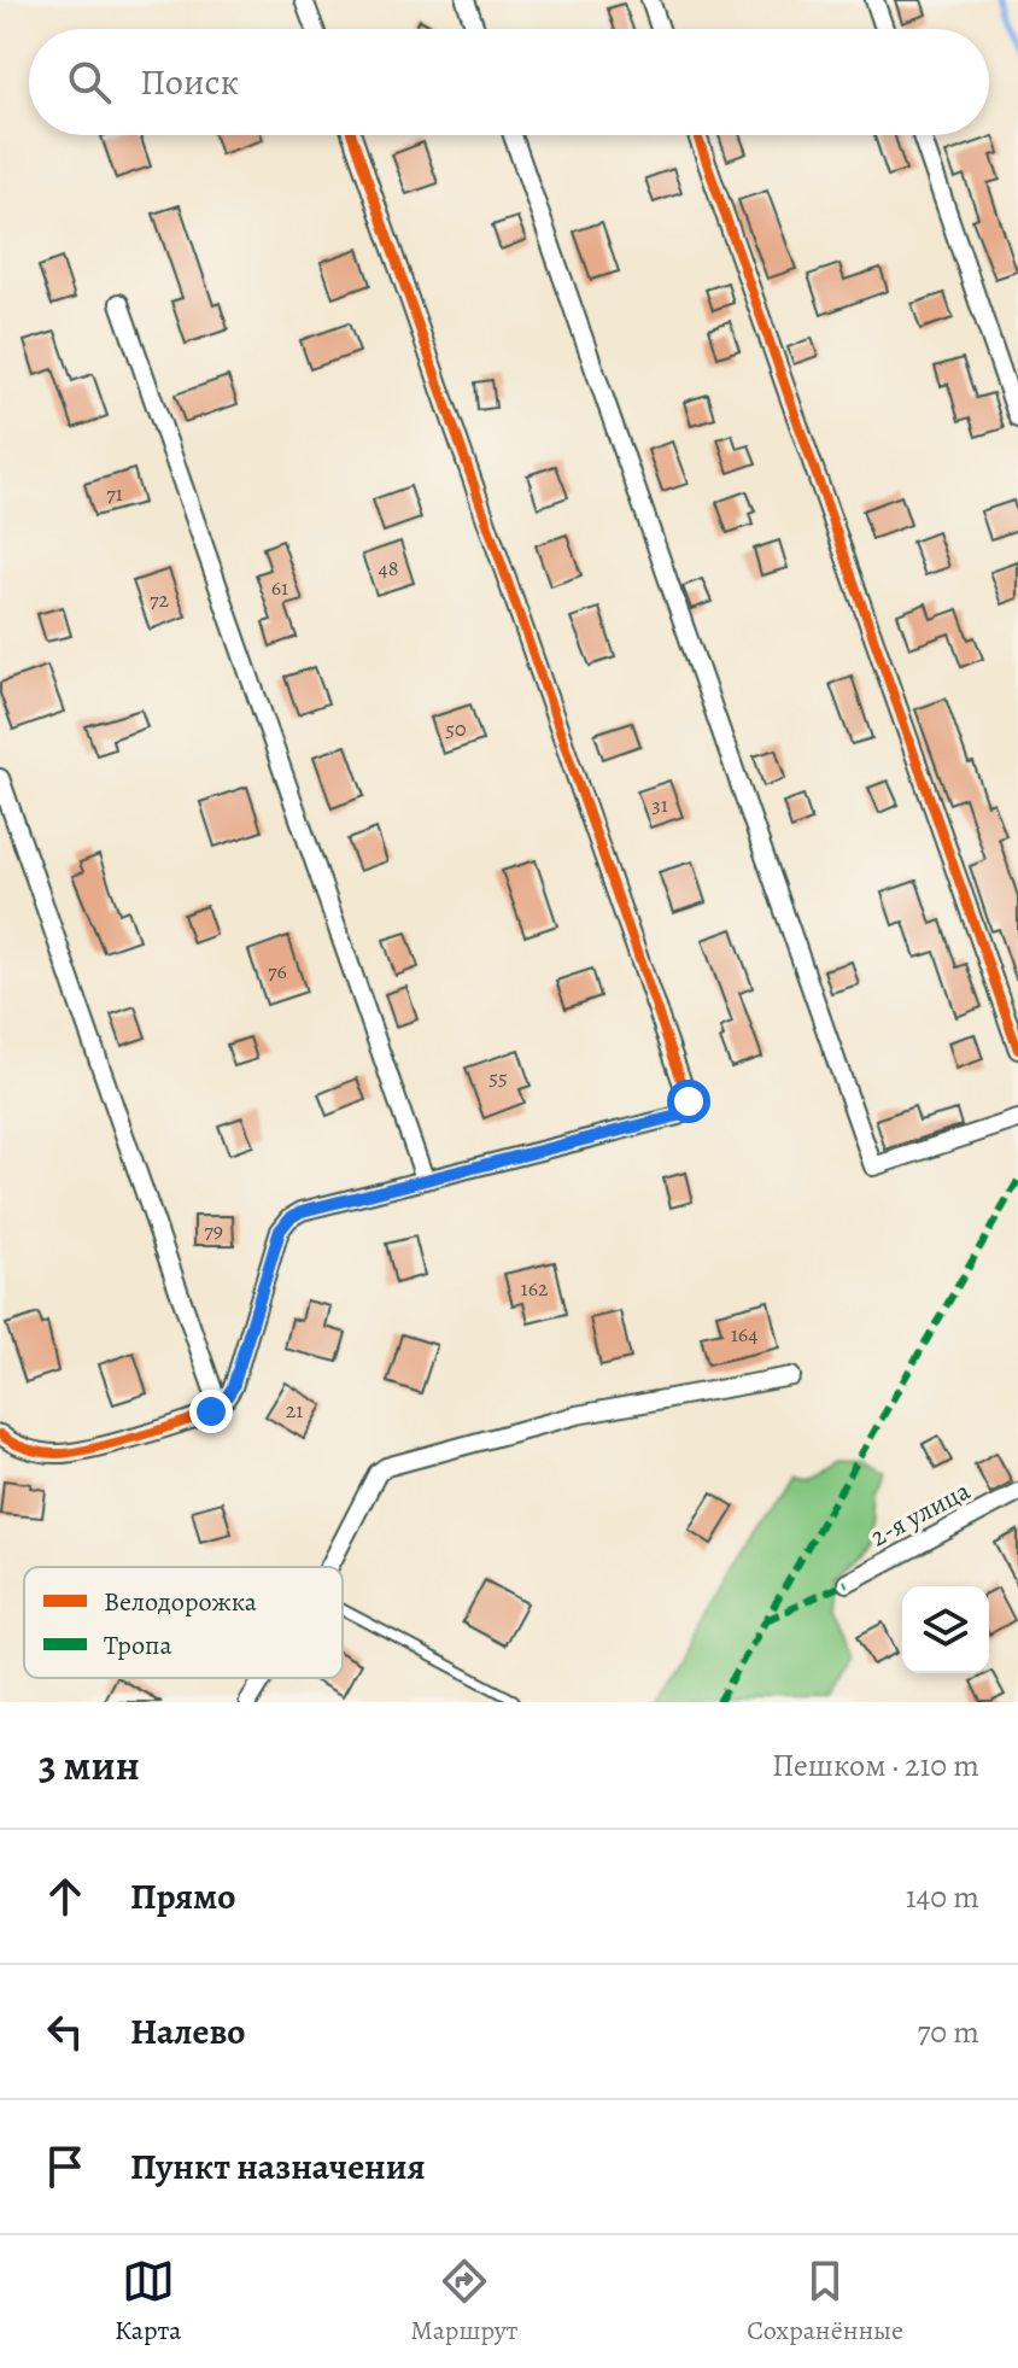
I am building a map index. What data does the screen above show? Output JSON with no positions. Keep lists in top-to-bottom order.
{
  "streets": {
    "street": ["2-я улица"]
  },
  "house_numbers": [
    "71",
    "48",
    "61",
    "72",
    "50",
    "31",
    "76",
    "55",
    "79",
    "162",
    "164",
    "21"
  ],
  "legend": ["Велодорожка", "Тропа"],
  "page": {
    "search": "Поиск",
    "heading": ["3 мин", "Пешком · 210 m"],
    "list": [
      ["Прямо", "140 m"],
      ["Налево", "70 m"],
      "Пункт назначения"
    ],
    "nav": ["Карта", "Маршрут", "Сохранённые"]
  }
}
